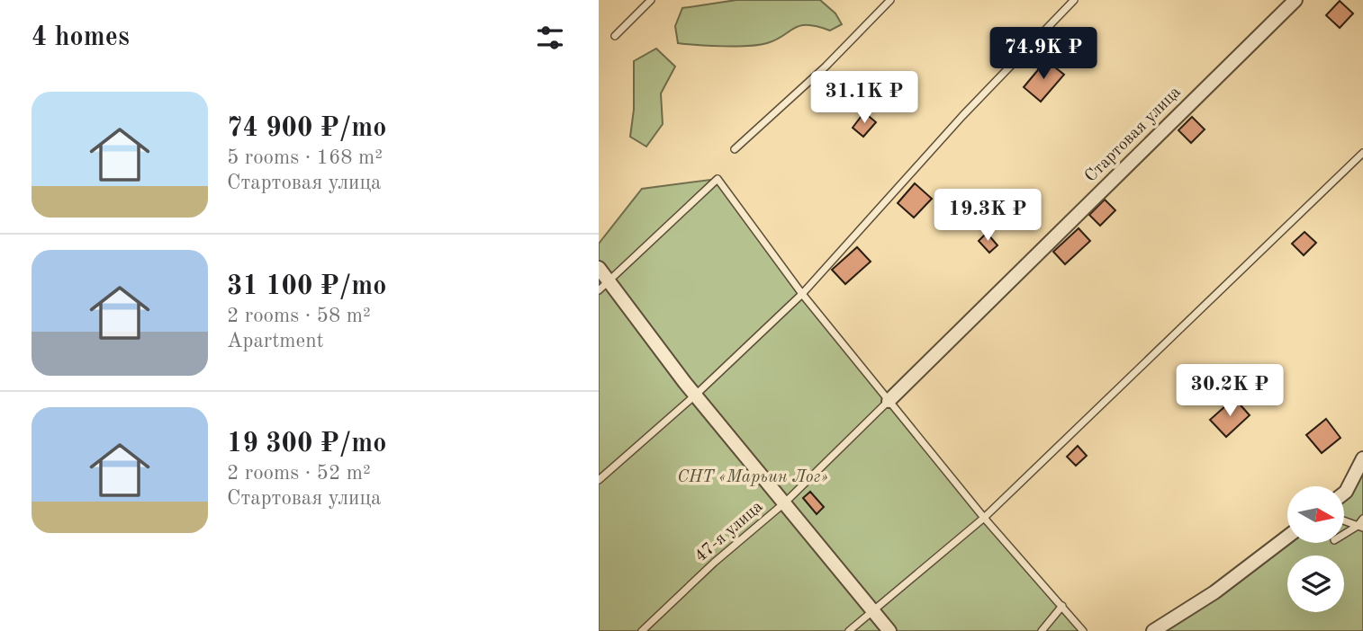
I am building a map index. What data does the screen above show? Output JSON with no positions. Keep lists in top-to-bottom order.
{
  "streets": {
    "street": ["Стартовая улица"],
    "lane": ["47-я улица"]
  },
  "crossings": [
    ["Стартовая улица", "47-я улица"]
  ],
  "parks": ["СНТ «Марьин Лог»"],
  "north": "right",
  "page": {
    "heading": "4 homes",
    "price": [
      "74.9K ₽",
      "31.1K ₽",
      "19.3K ₽",
      "30.2K ₽"
    ],
    "list": [
      {
        "name": "74 900 ₽/mo",
        "note": "5 rooms · 168 m² · Стартовая улица"
      },
      {
        "name": "31 100 ₽/mo",
        "note": "2 rooms · 58 m² · Apartment"
      },
      {
        "name": "19 300 ₽/mo",
        "note": "2 rooms · 52 m² · Стартовая улица"
      }
    ]
  }
}
